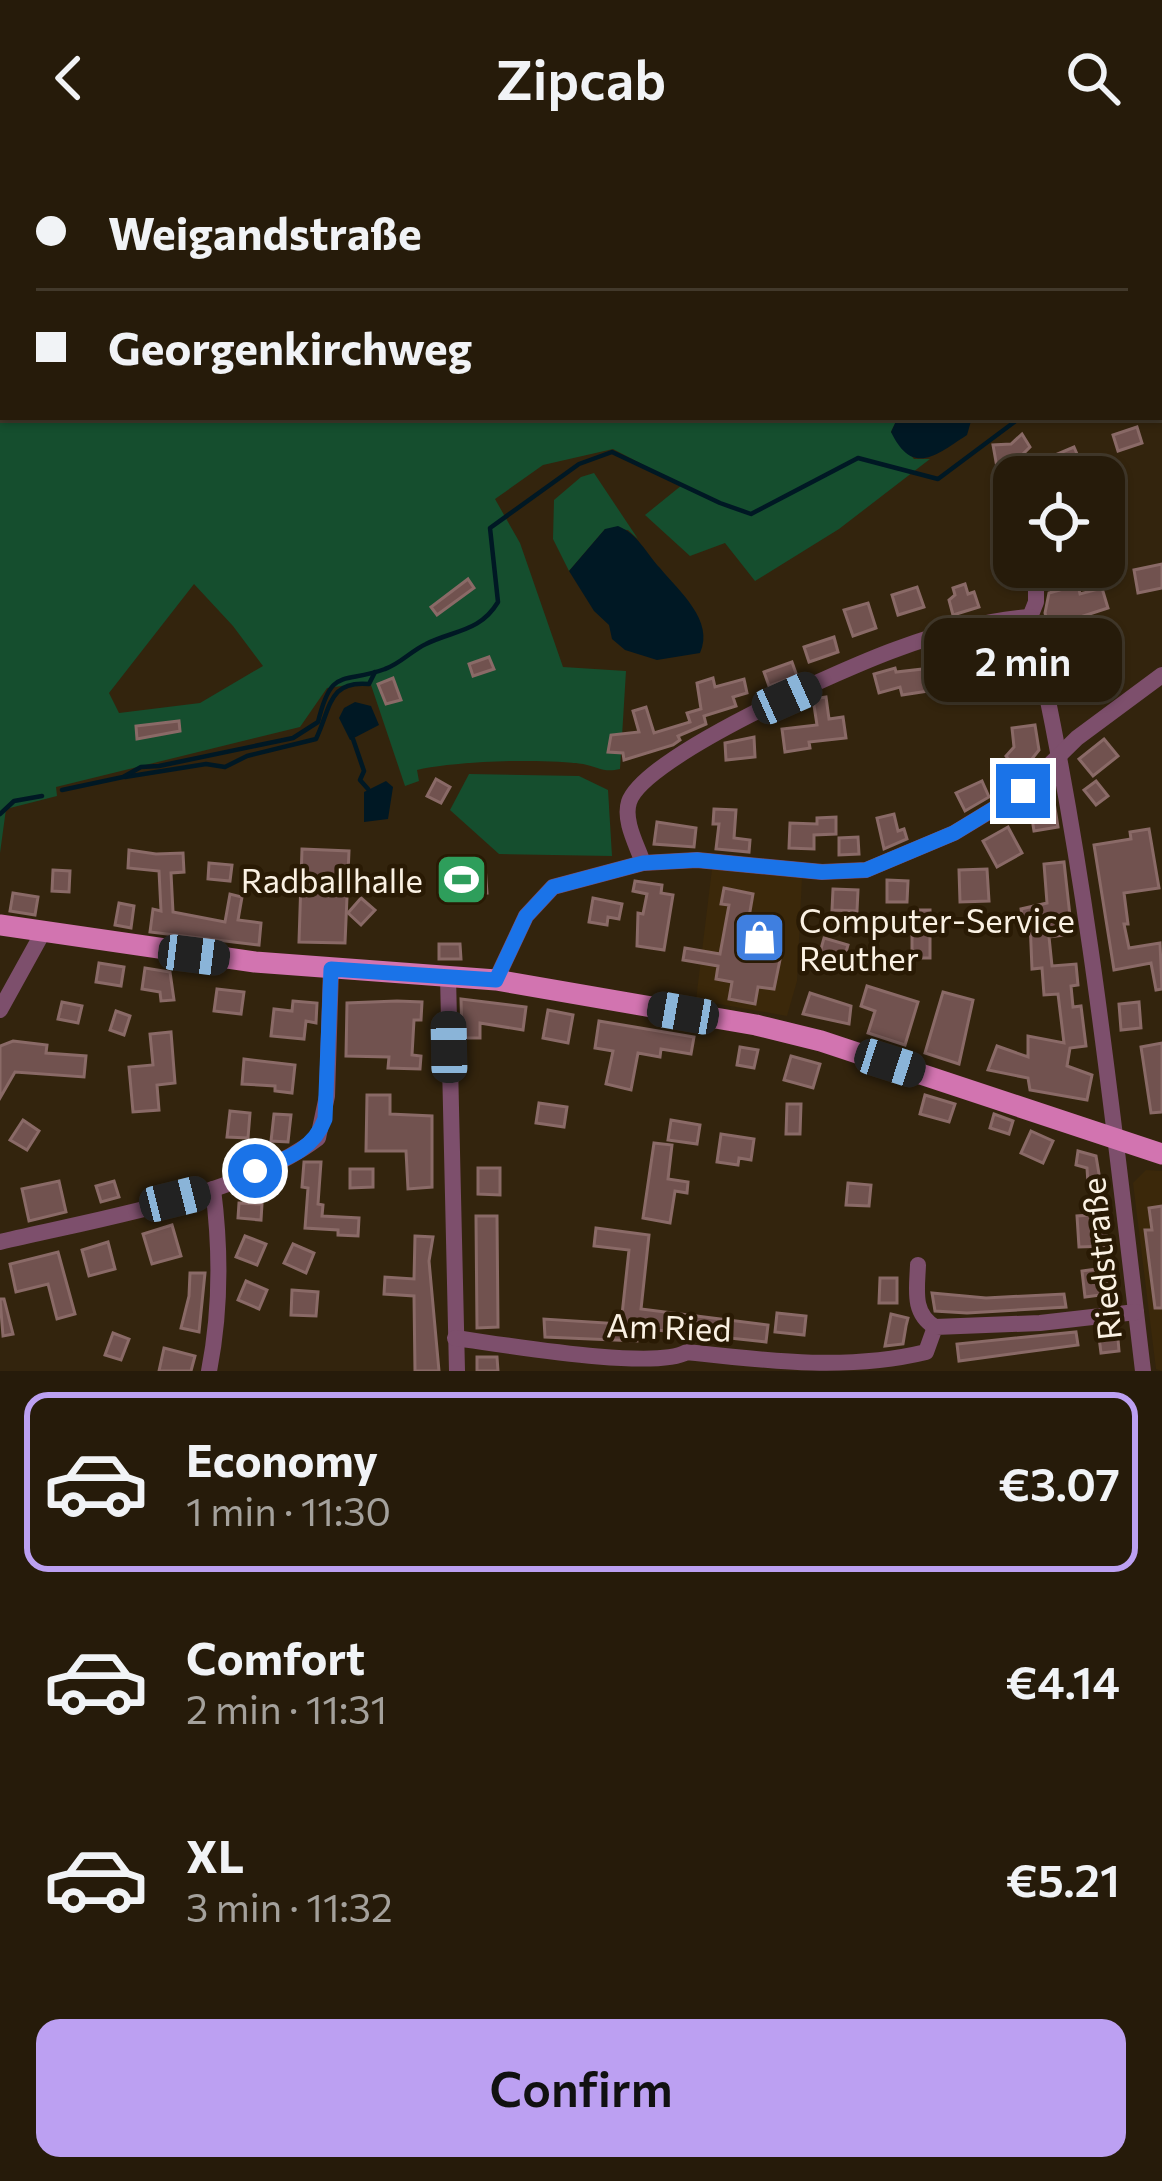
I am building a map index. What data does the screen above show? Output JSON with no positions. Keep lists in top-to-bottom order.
{
  "streets": {
    "street": ["Riedstraße", "Am Ried"]
  },
  "places": {
    "sports": ["Radballhalle"],
    "shop": ["Computer-Service Reuther"]
  },
  "page": {
    "header": "Zipcab",
    "banner": ["Weigandstraße", "Georgenkirchweg"],
    "bubble": "2 min",
    "list": [
      {
        "name": "Economy",
        "note": "1 min · 11:30",
        "value": "€3.07"
      },
      {
        "name": "Comfort",
        "note": "2 min · 11:31",
        "value": "€4.14"
      },
      {
        "name": "XL",
        "note": "3 min · 11:32",
        "value": "€5.21"
      }
    ],
    "buttons": "Confirm"
  }
}
